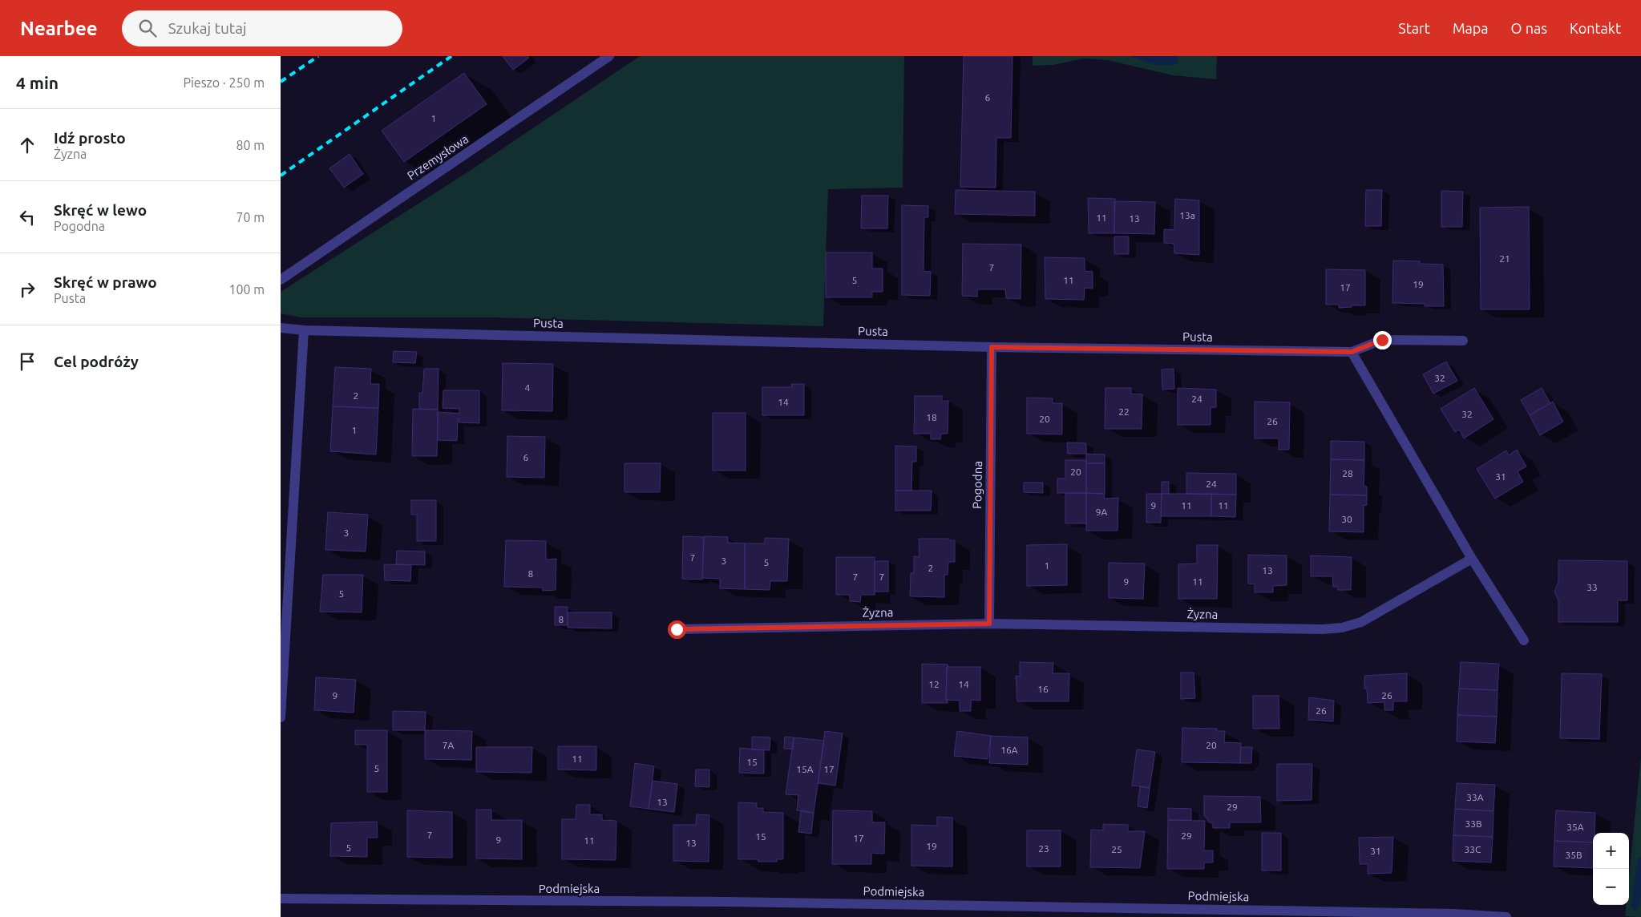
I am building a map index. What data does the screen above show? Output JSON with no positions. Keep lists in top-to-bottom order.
{
  "streets": {
    "street": [
      "Przemysłowa",
      "Pusta",
      "Pogodna",
      "Żyzna",
      "Podmiejska"
    ]
  },
  "crossings": [
    ["Pusta", "Pogodna"],
    ["Pogodna", "Żyzna"]
  ],
  "house_numbers": [
    "6",
    "1",
    "13a",
    "11",
    "13",
    "21",
    "7",
    "5",
    "11",
    "19",
    "17",
    "32",
    "4",
    "2",
    "24",
    "14",
    "22",
    "32",
    "18",
    "20",
    "26",
    "1",
    "6",
    "20",
    "28",
    "31",
    "24",
    "9",
    "11",
    "11",
    "9A",
    "30",
    "3",
    "7",
    "3",
    "5",
    "1",
    "2",
    "13",
    "8",
    "7",
    "7",
    "9",
    "11",
    "33",
    "5",
    "8",
    "12",
    "14",
    "16",
    "9",
    "26",
    "26",
    "7A",
    "20",
    "16A",
    "11",
    "15",
    "5",
    "15A",
    "17",
    "33A",
    "13",
    "29",
    "33B",
    "35A",
    "7",
    "29",
    "15",
    "17",
    "9",
    "11",
    "13",
    "19",
    "5",
    "23",
    "25",
    "33C",
    "31",
    "35B"
  ],
  "page": {
    "header": "Nearbee",
    "search": "Szukaj tutaj",
    "nav": [
      "Start",
      "Mapa",
      "O nas",
      "Kontakt"
    ],
    "heading": ["4 min", "Pieszo · 250 m"],
    "list": [
      ["Idź prosto", "Żyzna", "80 m"],
      ["Skręć w lewo", "Pogodna", "70 m"],
      ["Skręć w prawo", "Pusta", "100 m"],
      "Cel podróży"
    ],
    "map_buttons": ["+", "−"]
  }
}
